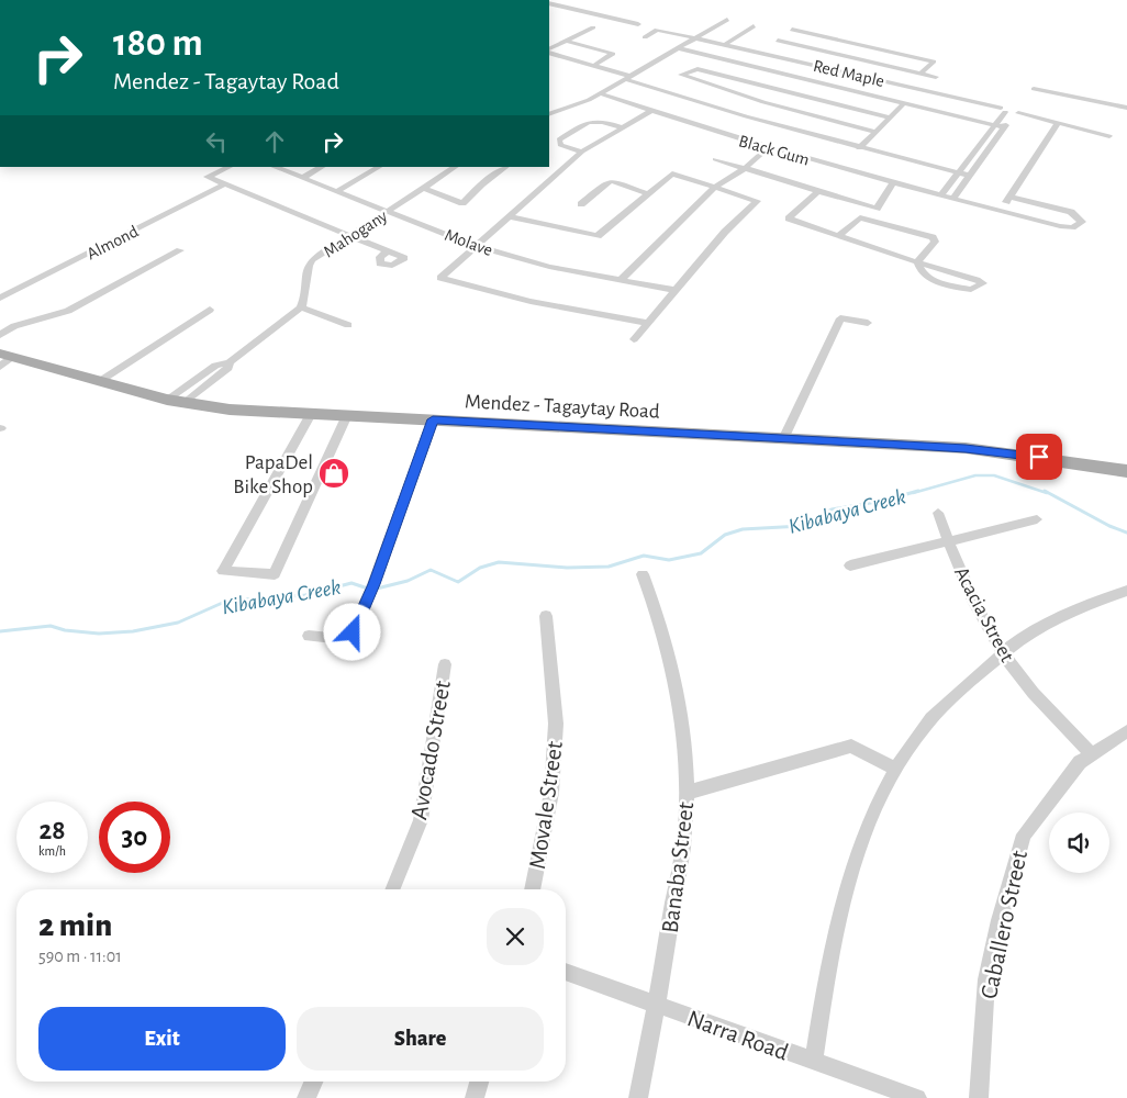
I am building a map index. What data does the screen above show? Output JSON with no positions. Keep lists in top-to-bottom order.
{
  "streets": {
    "main road": ["Mendez - Tagaytay Road"],
    "street": [
      "Red Maple",
      "Black Gum",
      "Mahogany",
      "Almond",
      "Molave",
      "Acacia Street",
      "Avocado Street",
      "Movale Street",
      "Banaba Street",
      "Caballero Street",
      "Narra Road"
    ]
  },
  "crossings": [
    ["Mahogany", "Molave"],
    ["Acacia Street", "Caballero Street"],
    ["Banaba Street", "Narra Road"]
  ],
  "water": ["Kibabaya Creek"],
  "places": {
    "shop": ["PapaDel Bike Shop"]
  },
  "page": {
    "turn": ["180 m", "Mendez - Tagaytay Road"],
    "speed": "28 km/h",
    "limit": "30",
    "heading": ["2 min", "590 m · 11:01"],
    "buttons": ["Exit", "Share"]
  }
}
